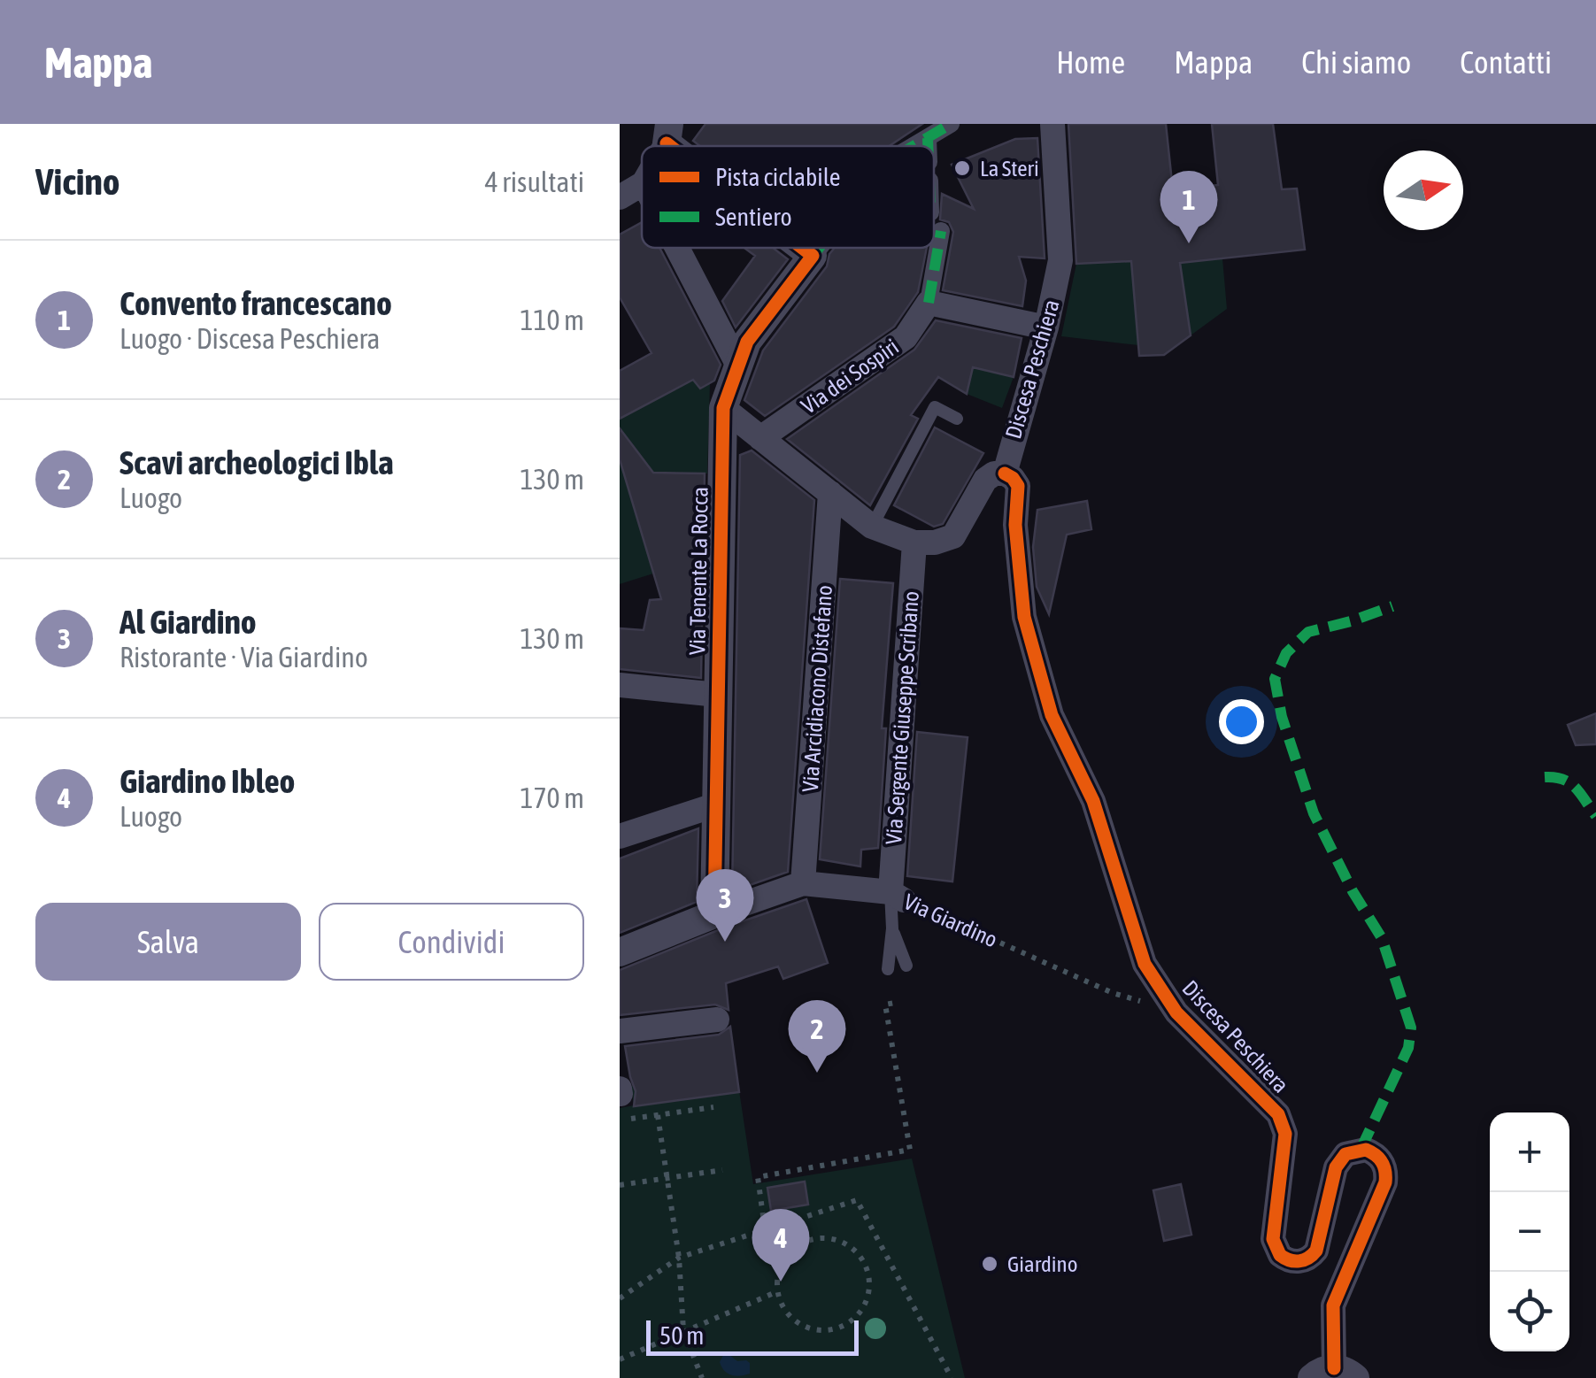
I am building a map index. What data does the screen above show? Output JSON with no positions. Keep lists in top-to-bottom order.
{
  "streets": {
    "street": [
      "Discesa Peschiera",
      "Via dei Sospiri",
      "Via Tenente La Rocca",
      "Via Arcidiacono Distefano",
      "Via Sergente Giuseppe Scribano",
      "Via Giardino"
    ]
  },
  "crossings": [
    ["Discesa Peschiera", "Via Giardino"],
    ["Via Tenente La Rocca", "Via Giardino"],
    ["Via Arcidiacono Distefano", "Via Giardino"],
    ["Via Sergente Giuseppe Scribano", "Via Giardino"]
  ],
  "places": ["La Steri", "Giardino"],
  "legend": ["Pista ciclabile", "Sentiero"],
  "scale_bar": "50 m",
  "north": "right",
  "page": {
    "header": "Mappa",
    "nav": [
      "Home",
      "Mappa",
      "Chi siamo",
      "Contatti"
    ],
    "heading": ["Vicino", "4 risultati"],
    "pins": [
      "1",
      "3",
      "2",
      "4"
    ],
    "list": [
      {
        "mark": "1",
        "name": "Convento francescano",
        "note": "Luogo · Discesa Peschiera",
        "value": "110 m"
      },
      {
        "mark": "2",
        "name": "Scavi archeologici Ibla",
        "note": "Luogo",
        "value": "130 m"
      },
      {
        "mark": "3",
        "name": "Al Giardino",
        "note": "Ristorante · Via Giardino",
        "value": "130 m"
      },
      {
        "mark": "4",
        "name": "Giardino Ibleo",
        "note": "Luogo",
        "value": "170 m"
      }
    ],
    "buttons": ["Salva", "Condividi"],
    "map_buttons": ["+", "−"],
    "scale": "50 m"
  }
}
